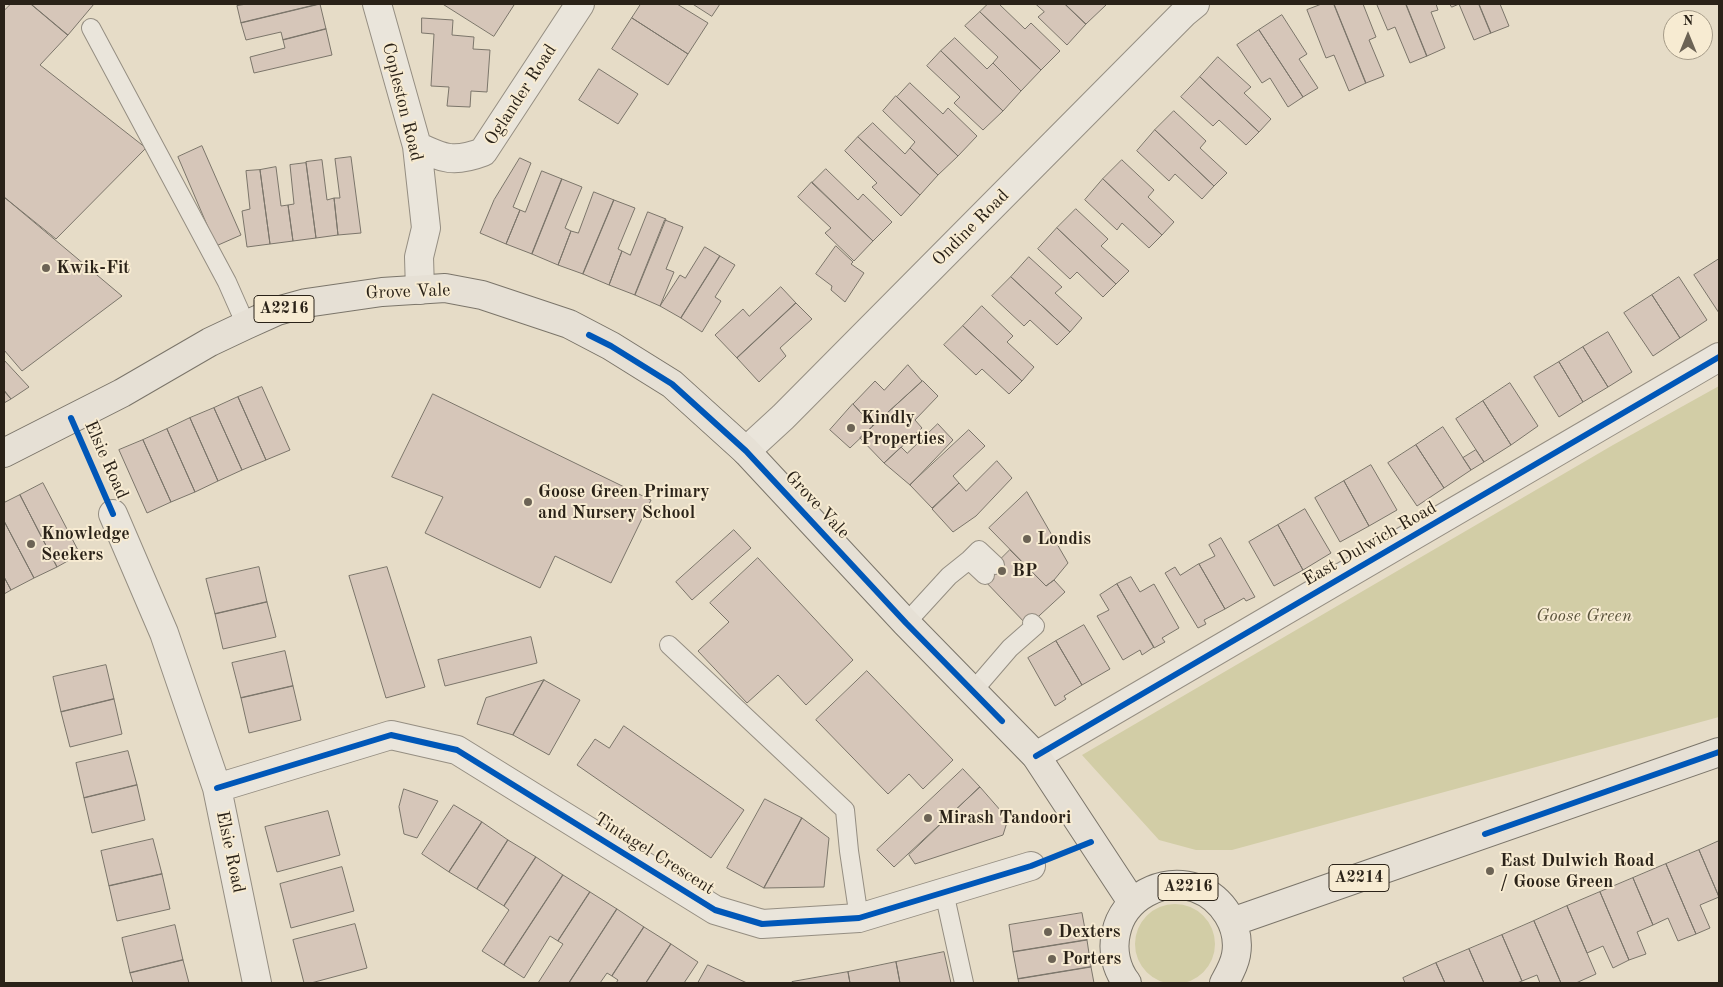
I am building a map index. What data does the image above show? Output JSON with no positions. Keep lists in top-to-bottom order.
{
  "streets": {
    "main road": ["Grove Vale", "A2216", "A2214"],
    "street": [
      "Oglander Road",
      "Copleston Road",
      "Ondine Road",
      "Elsie Road",
      "East Dulwich Road",
      "Tintagel Crescent"
    ]
  },
  "crossings": [
    ["Oglander Road", "Copleston Road"],
    ["Copleston Road", "Grove Vale"],
    ["Ondine Road", "Grove Vale"],
    ["Grove Vale", "A2216"],
    ["Grove Vale", "East Dulwich Road"],
    ["A2216", "A2214"],
    ["Elsie Road", "Tintagel Crescent"]
  ],
  "parks": ["Goose Green"],
  "places": [
    "Kwik-Fit",
    "Kindly Properties",
    "Goose Green Primary and Nursery School",
    "Londis",
    "Knowledge Seekers",
    "BP",
    "Mirash Tandoori",
    "East Dulwich Road / Goose Green",
    "Dexters",
    "Porters"
  ],
  "north": "top"
}
